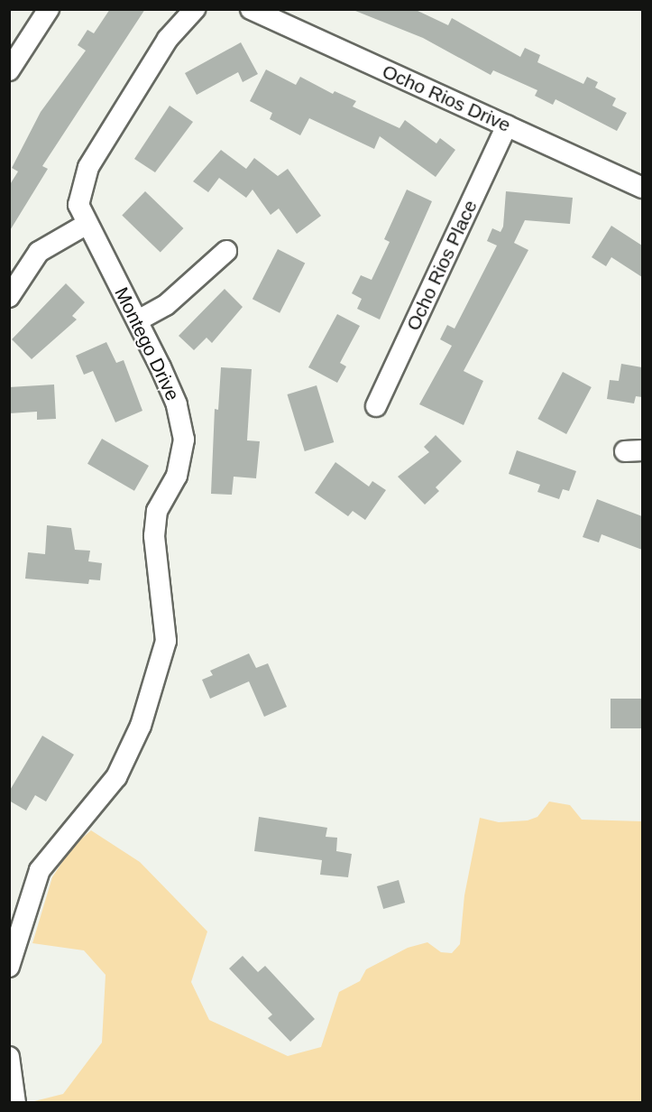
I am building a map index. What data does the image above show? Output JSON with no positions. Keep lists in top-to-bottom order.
{
  "streets": {
    "street": ["Ocho Rios Drive", "Ocho Rios Place", "Montego Drive"]
  },
  "crossings": [
    ["Ocho Rios Drive", "Ocho Rios Place"]
  ]
}
